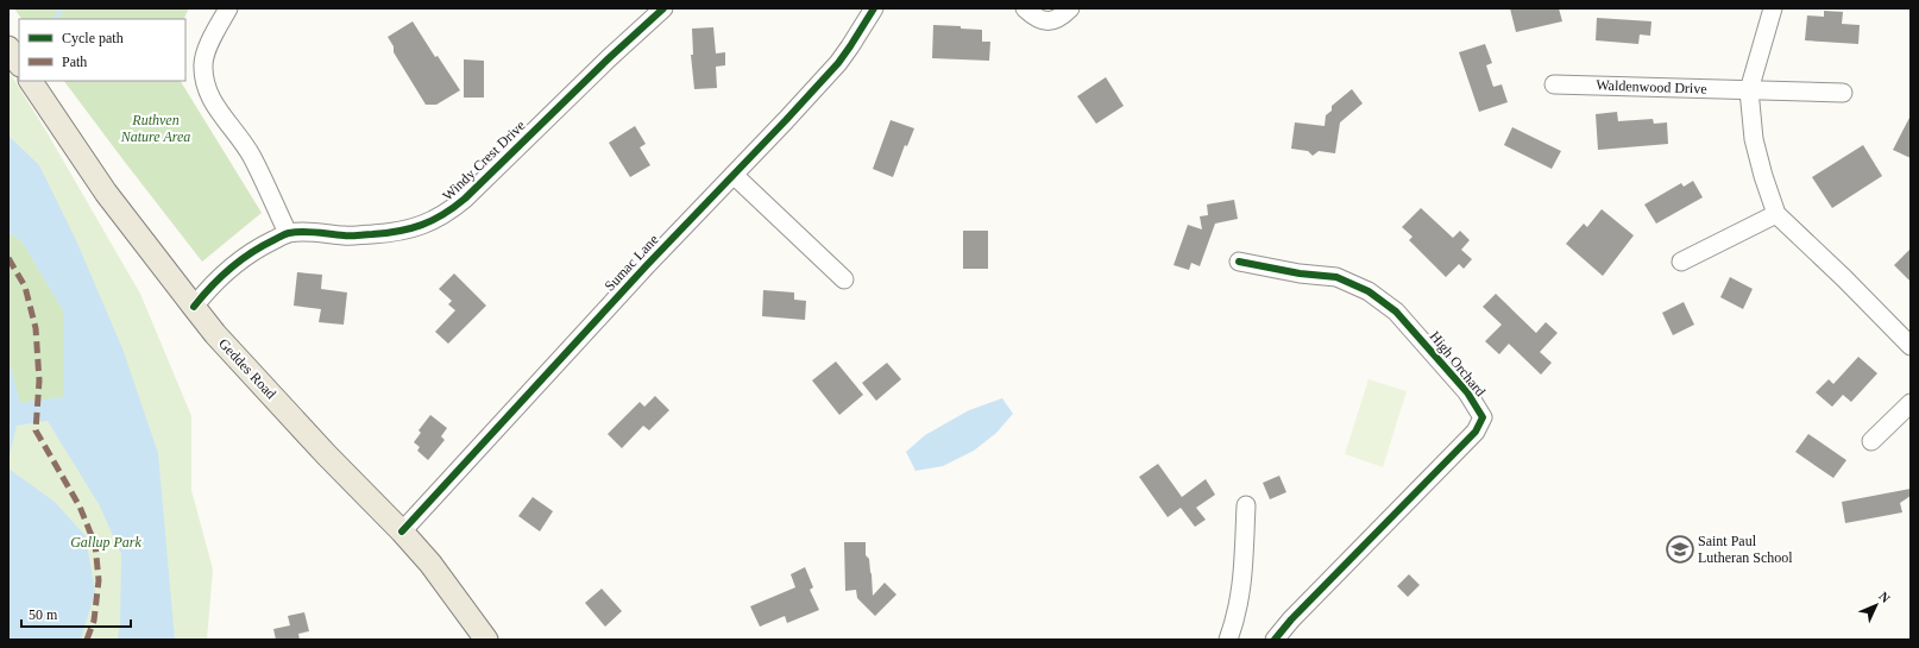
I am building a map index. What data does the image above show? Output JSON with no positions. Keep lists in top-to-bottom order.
{
  "streets": {
    "main road": ["Geddes Road"],
    "street": [
      "Waldenwood Drive",
      "Windy Crest Drive",
      "Sumac Lane",
      "High Orchard"
    ]
  },
  "crossings": [
    ["Windy Crest Drive", "Geddes Road"],
    ["Sumac Lane", "Geddes Road"]
  ],
  "parks": ["Ruthven Nature Area", "Gallup Park"],
  "places": {
    "school or university": ["Saint Paul Lutheran School"]
  },
  "legend": ["Cycle path", "Path"],
  "scale_bar": "50 m",
  "north": "top right"
}
